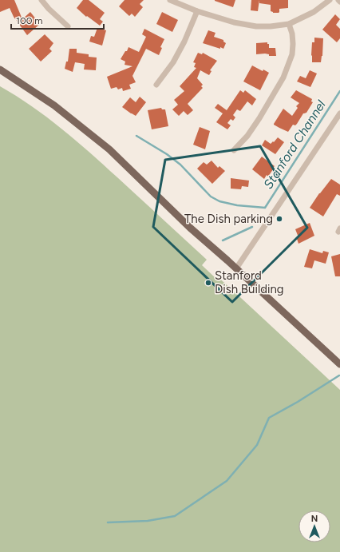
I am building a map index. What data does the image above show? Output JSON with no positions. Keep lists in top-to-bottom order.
{
  "water": ["Stanford Channel"],
  "places": ["The Dish parking", "Stanford Dish Building"],
  "scale_bar": "100 m",
  "north": "top"
}
